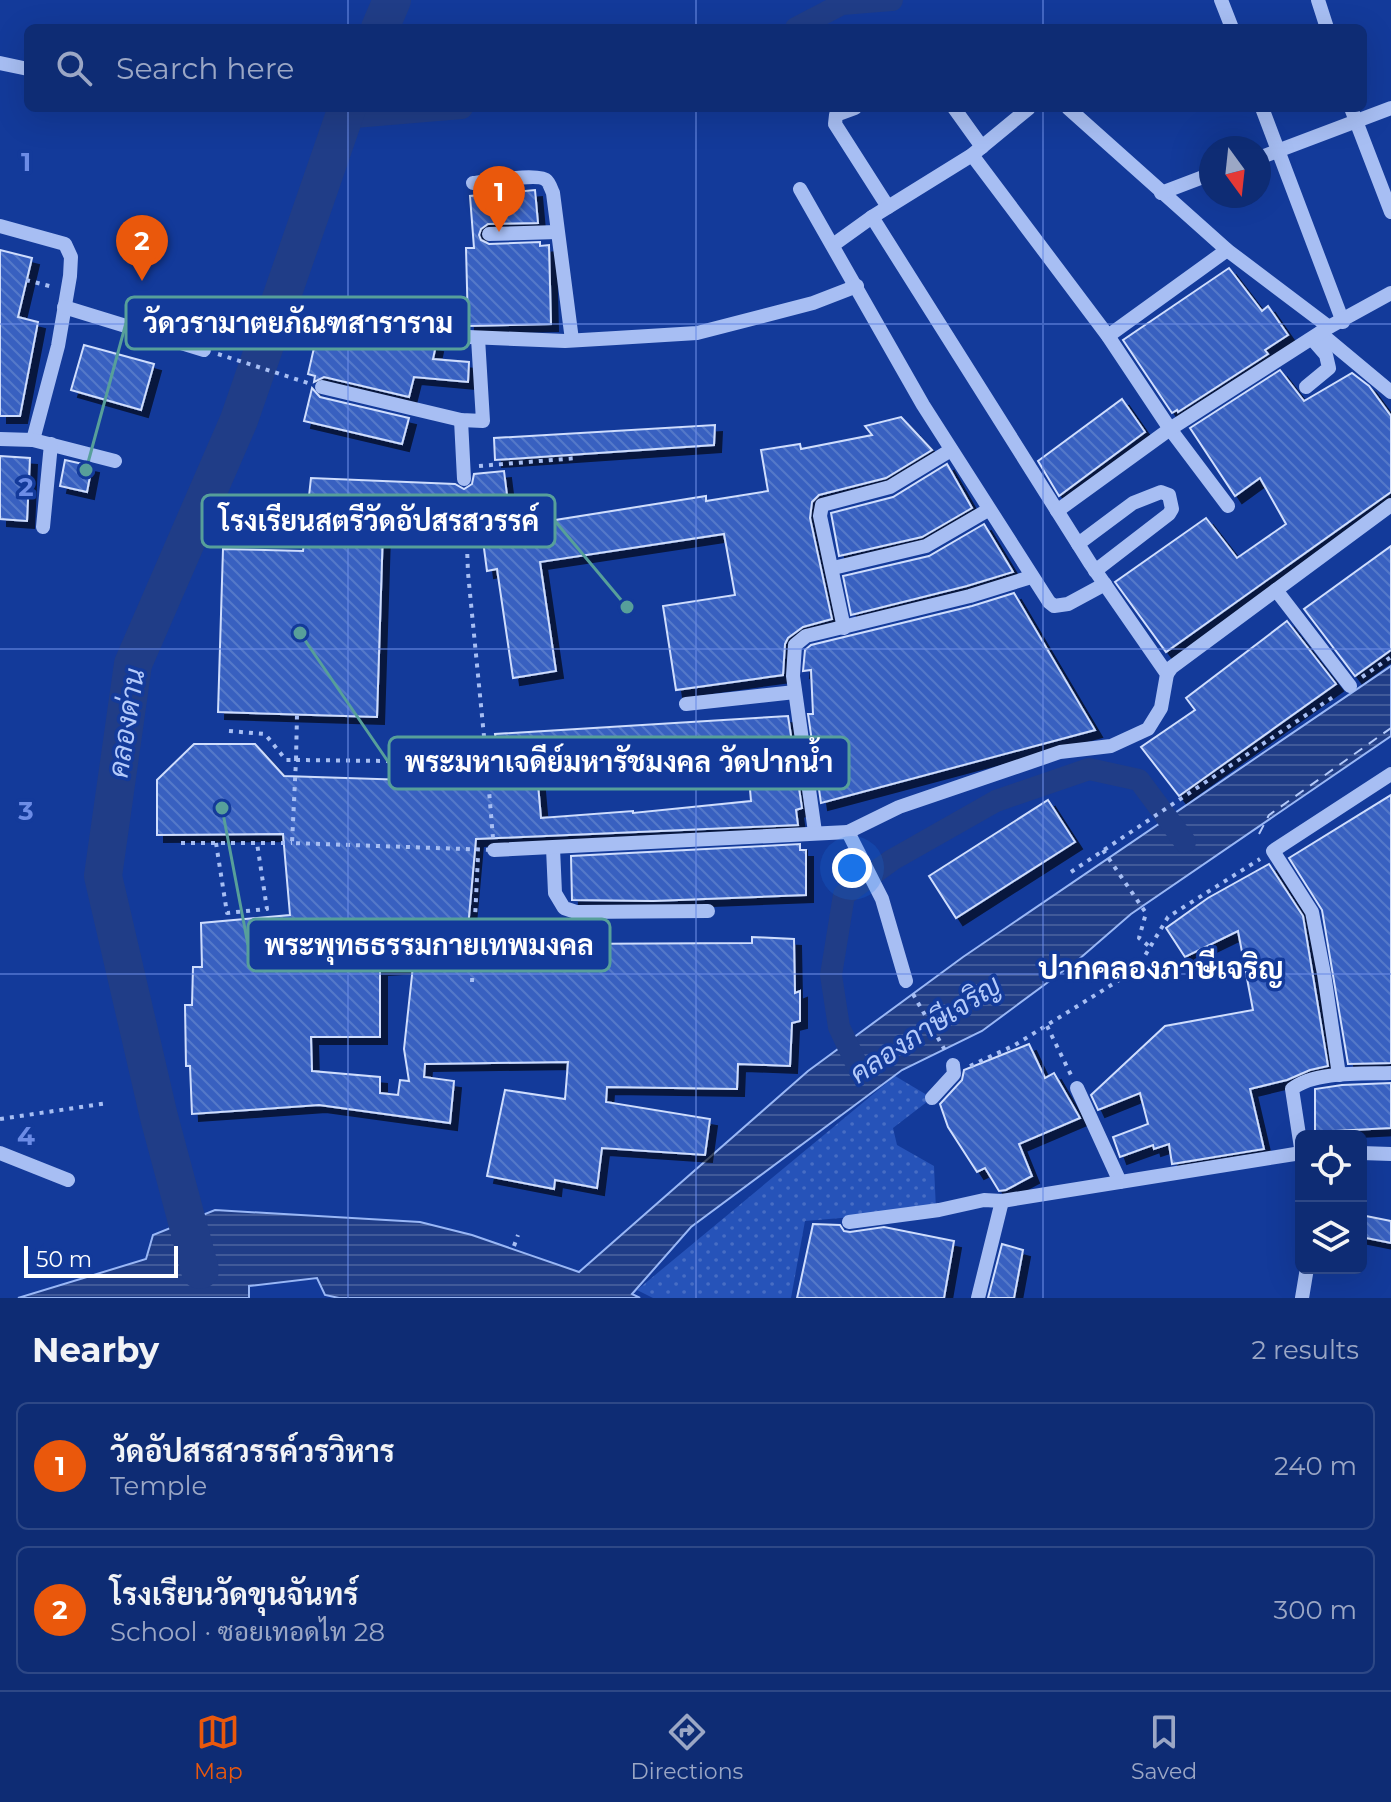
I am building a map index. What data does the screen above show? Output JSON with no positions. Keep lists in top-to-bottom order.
{
  "districts": ["ปากคลองภาษีเจริญ"],
  "water": ["คลองด่าน", "คลองภาษีเจริญ"],
  "places": [
    "วัดวรามาตยภัณฑสาราราม",
    "โรงเรียนสตรีวัดอัปสรสวรรค์",
    "พระมหาเจดีย์มหารัชมงคล วัดปากน้ำ",
    "พระพุทธธรรมกายเทพมงคล"
  ],
  "scale_bar": "50 m",
  "north": "bottom",
  "page": {
    "search": "Search here",
    "pins": ["1", "2"],
    "scale": "50 m",
    "heading": ["Nearby", "2 results"],
    "list": [
      {
        "mark": "1",
        "name": "วัดอัปสรสวรรค์วรวิหาร",
        "note": "Temple",
        "value": "240 m"
      },
      {
        "mark": "2",
        "name": "โรงเรียนวัดขุนจันทร์",
        "note": "School · ซอยเทอดไท 28",
        "value": "300 m"
      }
    ],
    "nav": ["Map", "Directions", "Saved"]
  },
  "grid": {
    "rows": [
      "1",
      "2",
      "3",
      "4"
    ]
  }
}
